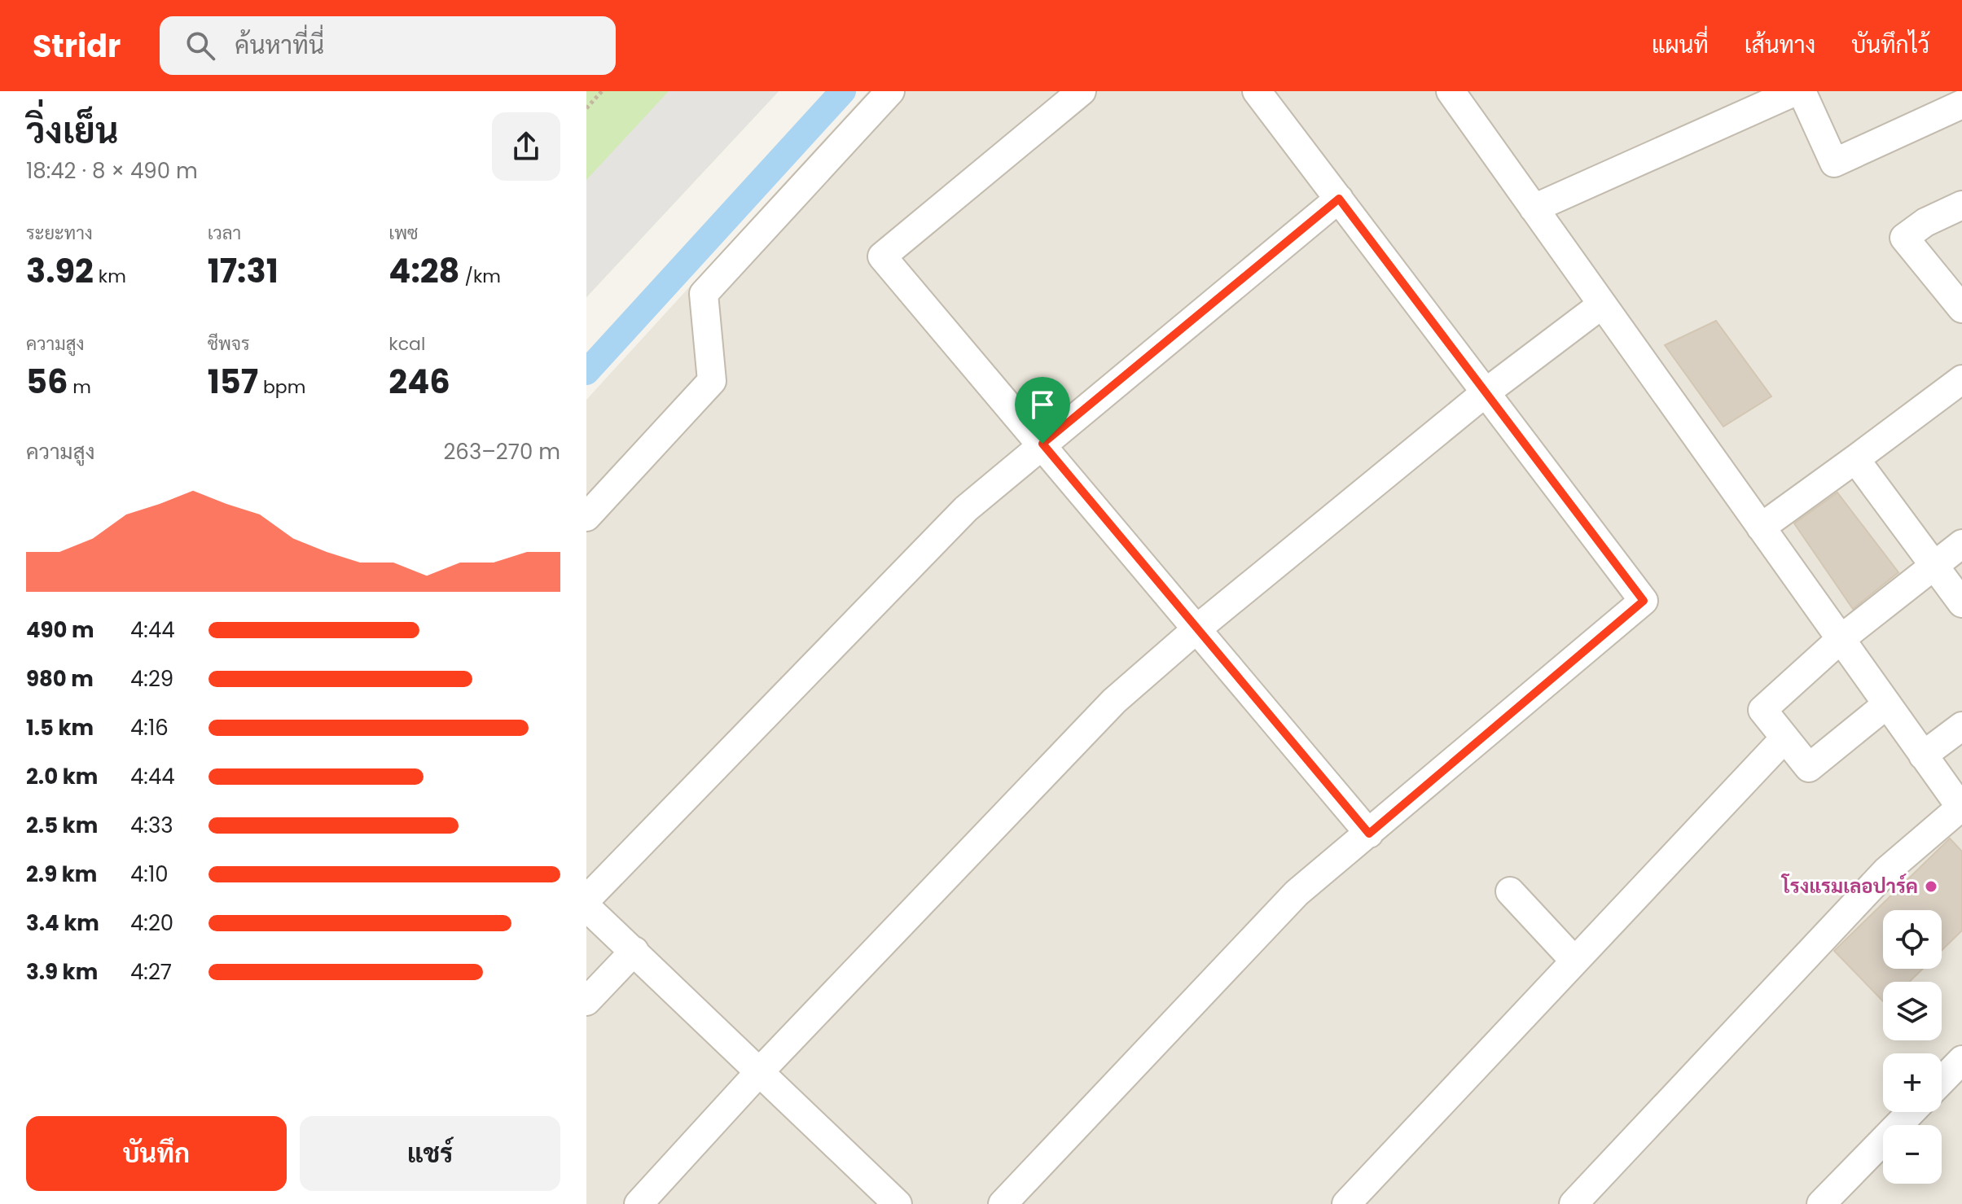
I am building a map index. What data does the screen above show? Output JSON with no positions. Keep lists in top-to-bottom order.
{
  "places": ["โรงแรมเลอปาร์ค"],
  "page": {
    "header": "Stridr",
    "search": "ค้นหาที่นี่",
    "nav": ["แผนที่", "เส้นทาง", "บันทึกไว้"],
    "heading": ["วิ่งเย็น", "18:42 · 8 × 490 m"],
    "stats": [
      ["ระยะทาง", "3.92 km"],
      ["เวลา", "17:31"],
      ["เพซ", "4:28 /km"],
      ["ความสูง", "56 m"],
      ["ชีพจร", "157 bpm"],
      ["kcal", "246"]
    ],
    "chart": ["ความสูง", "263–270 m"],
    "list": [
      {
        "name": "490 m",
        "note": "4:44"
      },
      {
        "name": "980 m",
        "note": "4:29"
      },
      {
        "name": "1.5 km",
        "note": "4:16"
      },
      {
        "name": "2.0 km",
        "note": "4:44"
      },
      {
        "name": "2.5 km",
        "note": "4:33"
      },
      {
        "name": "2.9 km",
        "note": "4:10"
      },
      {
        "name": "3.4 km",
        "note": "4:20"
      },
      {
        "name": "3.9 km",
        "note": "4:27"
      }
    ],
    "map_buttons": ["+", "−"],
    "buttons": ["บันทึก", "แชร์"]
  }
}
